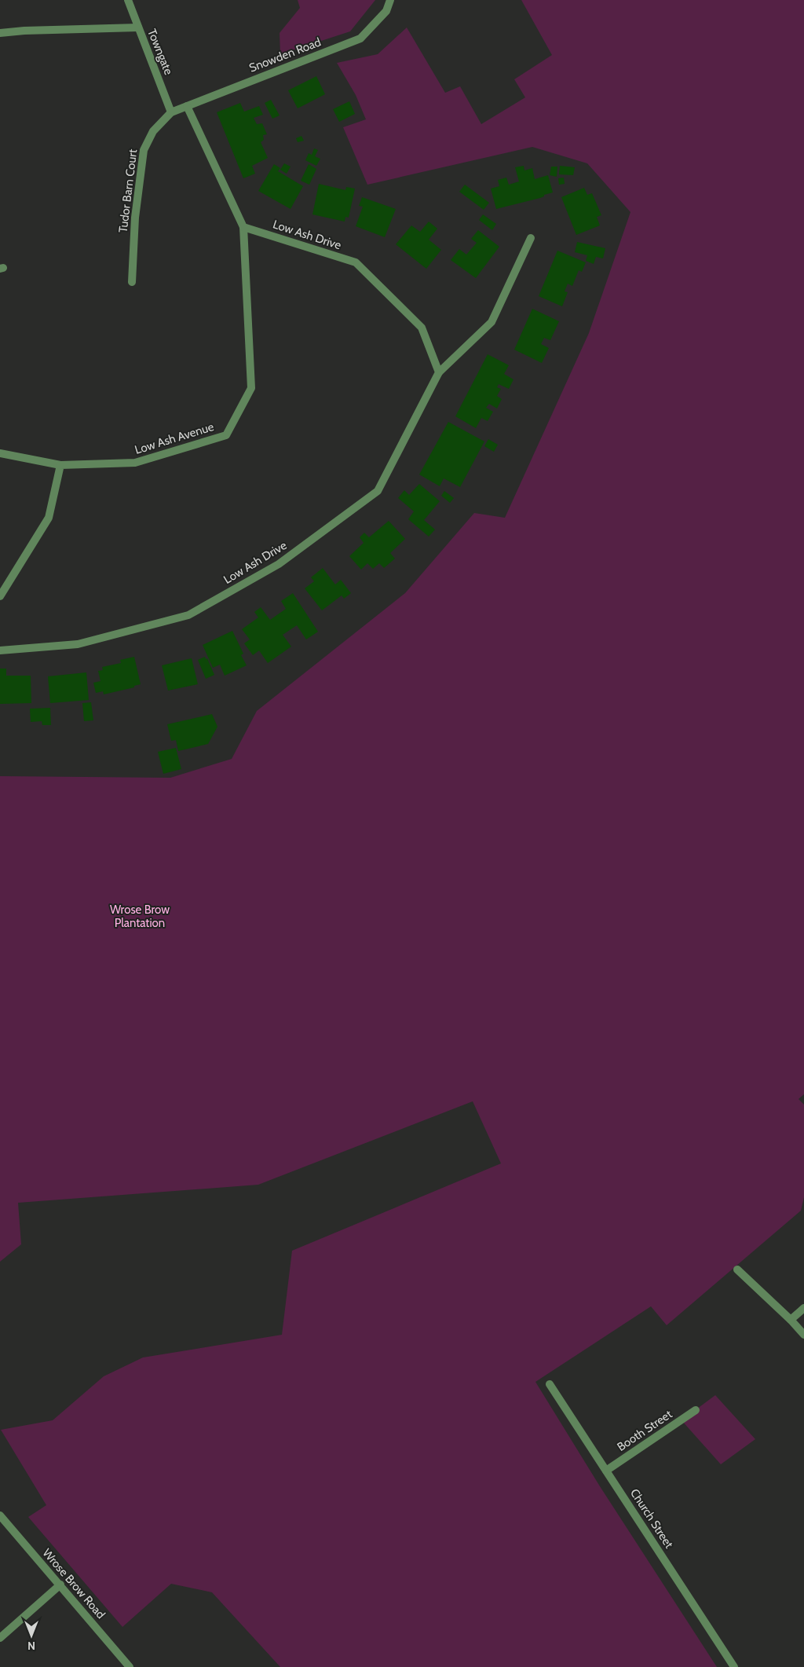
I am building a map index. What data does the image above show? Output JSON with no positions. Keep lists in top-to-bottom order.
{
  "streets": {
    "street": [
      "Towngate",
      "Snowden Road",
      "Tudor Barn Court",
      "Low Ash Drive",
      "Low Ash Avenue",
      "Booth Street",
      "Church Street",
      "Wrose Brow Road"
    ]
  },
  "crossings": [
    ["Towngate", "Snowden Road"],
    ["Towngate", "Tudor Barn Court"],
    ["Snowden Road", "Tudor Barn Court"],
    ["Low Ash Drive", "Low Ash Avenue"],
    ["Booth Street", "Church Street"]
  ],
  "parks": ["Wrose Brow Plantation"],
  "north": "bottom"
}
